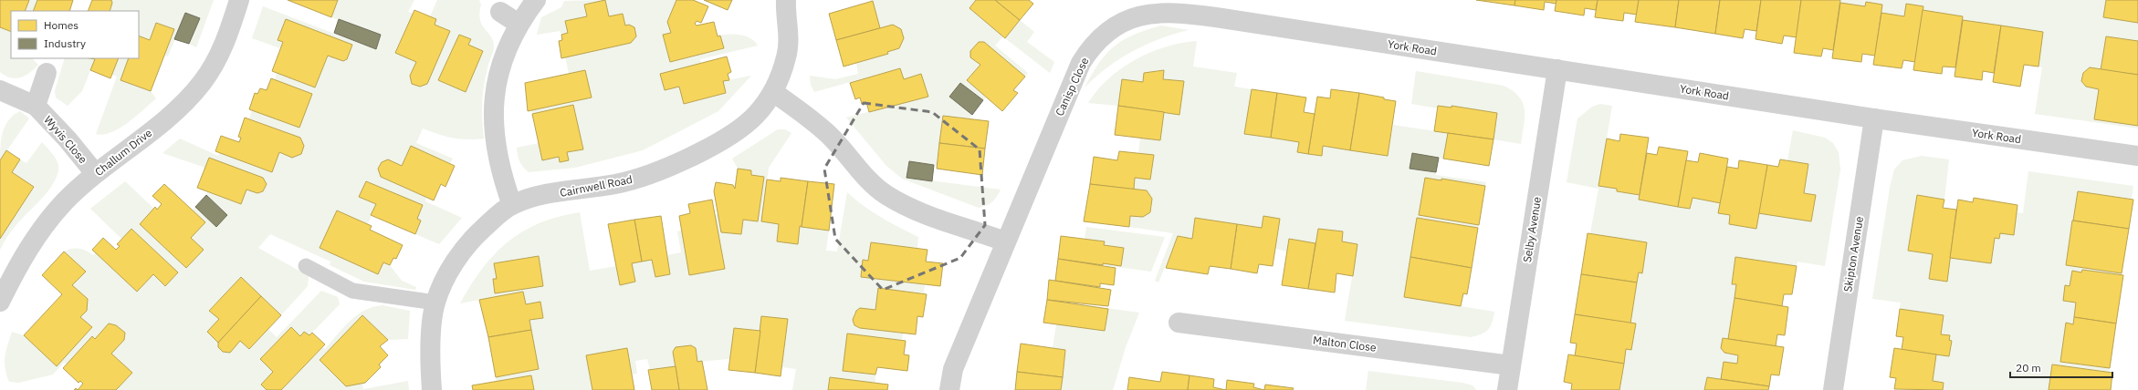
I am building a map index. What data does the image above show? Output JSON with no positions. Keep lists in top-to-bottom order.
{
  "streets": {
    "street": [
      "York Road",
      "Canisp Close",
      "Wyvis Close",
      "Challum Drive",
      "Cairnwell Road",
      "Selby Avenue",
      "Skipton Avenue",
      "Malton Close"
    ]
  },
  "crossings": [
    ["York Road", "Canisp Close"],
    ["York Road", "Selby Avenue"],
    ["York Road", "Skipton Avenue"],
    ["Wyvis Close", "Challum Drive"],
    ["Selby Avenue", "Malton Close"]
  ],
  "legend": ["Homes", "Industry"],
  "scale_bar": "20 m"
}
